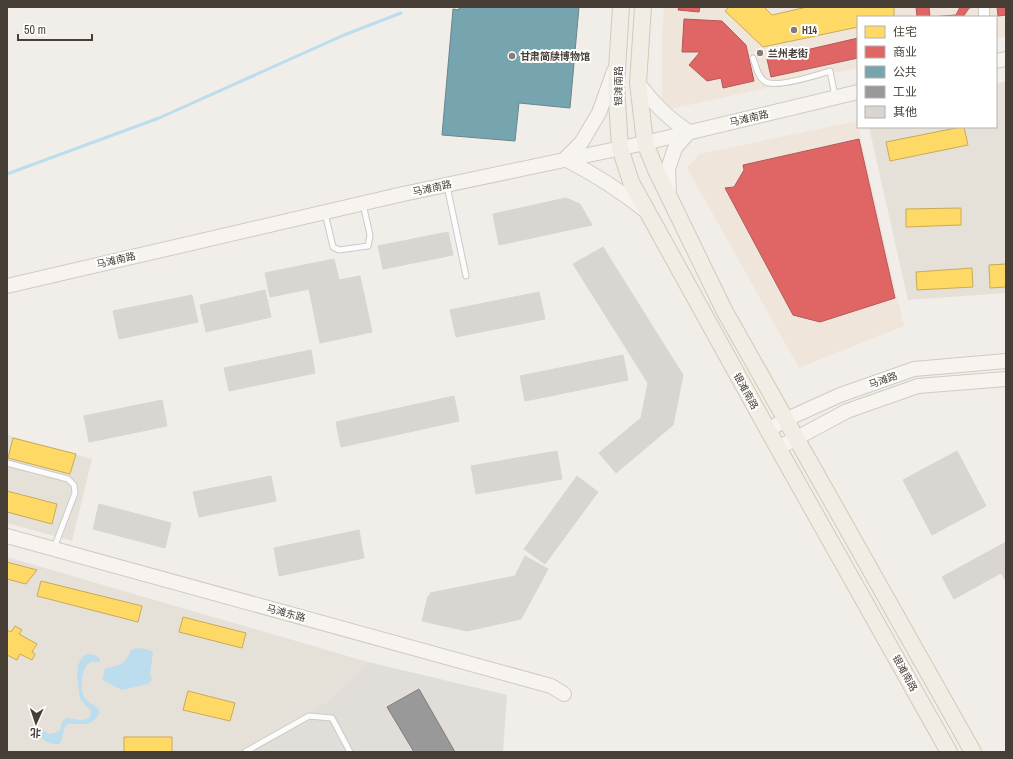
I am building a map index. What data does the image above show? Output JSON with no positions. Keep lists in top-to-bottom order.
{
  "streets": {
    "main road": [
      "银滩南路",
      "马滩南路",
      "马滩路",
      "马滩东路"
    ]
  },
  "crossings": [
    ["银滩南路", "马滩南路"],
    ["银滩南路", "马滩路"]
  ],
  "places": ["H14", "兰州老街", "甘肃简牍博物馆"],
  "legend": [
    "住宅",
    "商业",
    "公共",
    "工业",
    "其他"
  ],
  "scale_bar": "50 m",
  "north": "bottom"
}
